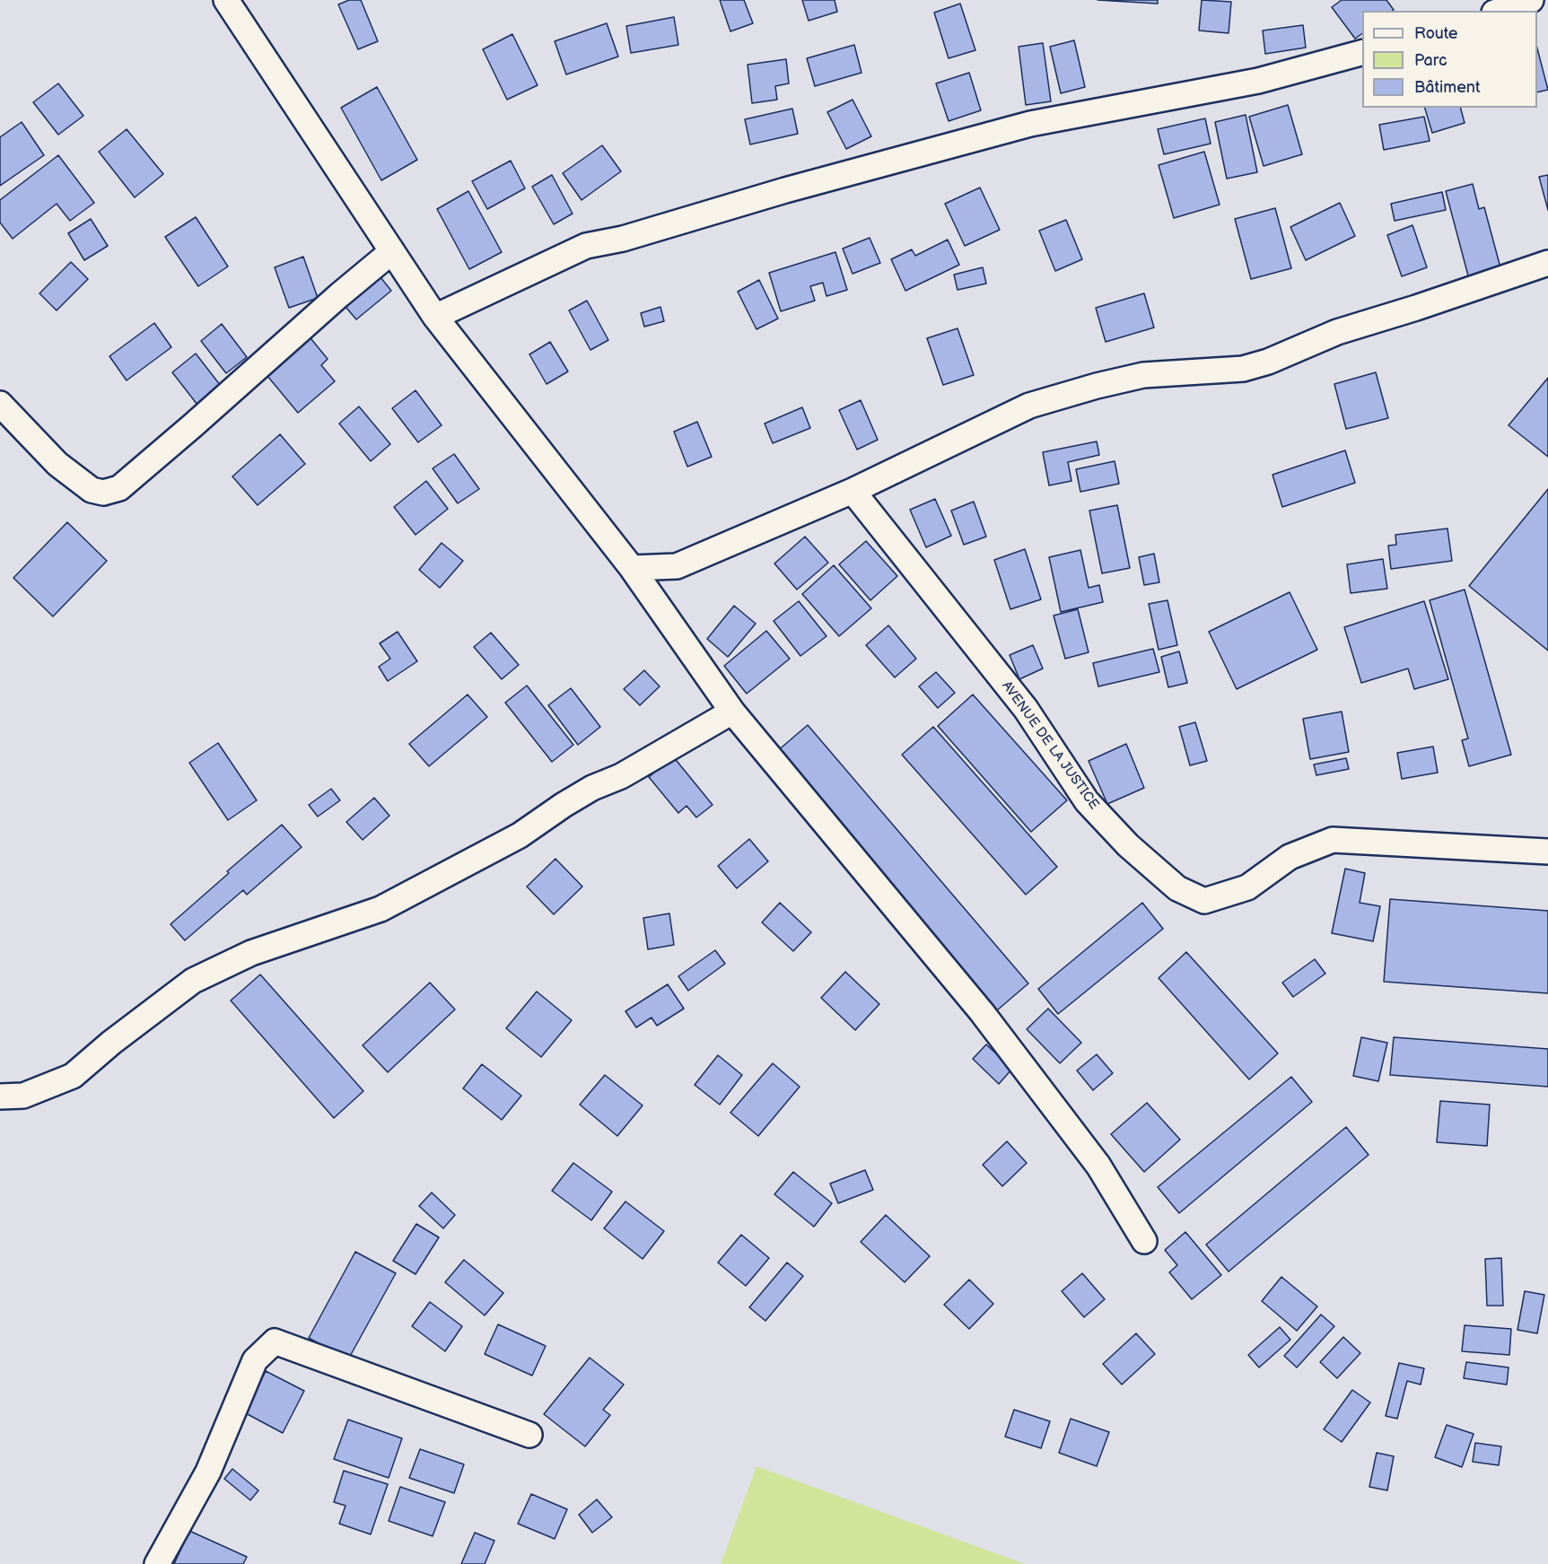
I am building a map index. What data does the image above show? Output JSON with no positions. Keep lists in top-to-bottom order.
{
  "streets": {
    "street": ["AVENUE DE LA JUSTICE"]
  },
  "legend": ["Route", "Parc", "Bâtiment"]
}
